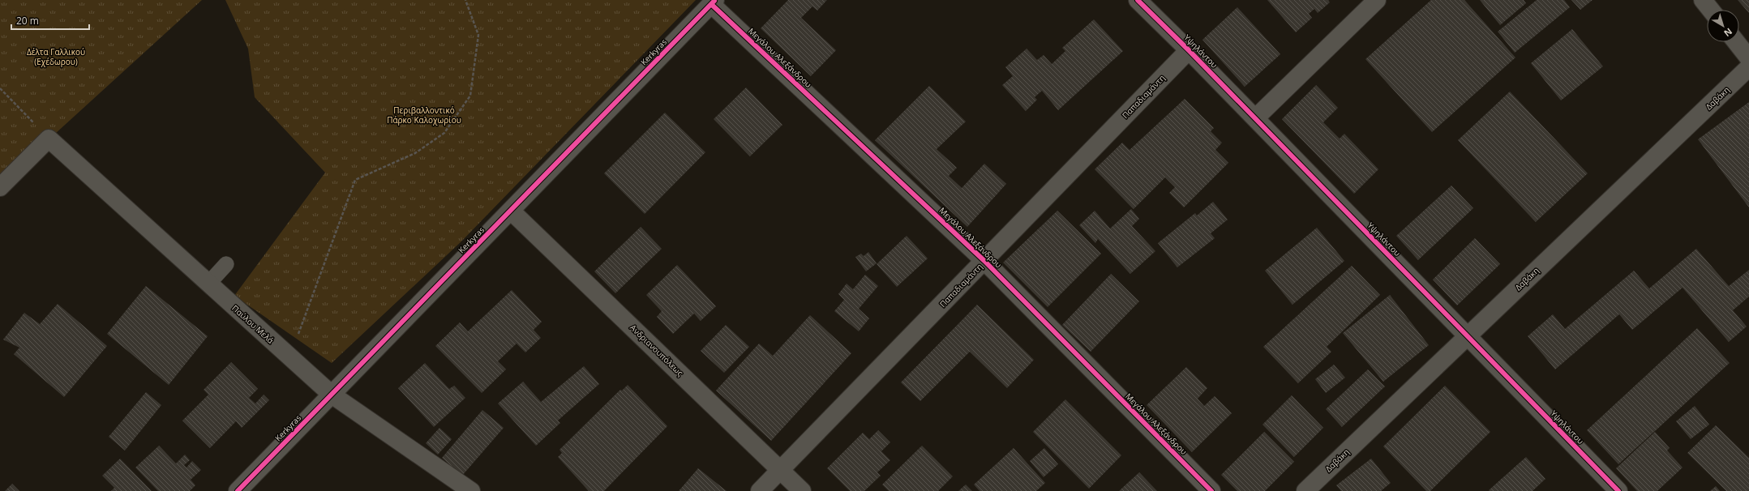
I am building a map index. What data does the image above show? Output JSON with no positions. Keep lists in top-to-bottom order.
{
  "streets": {
    "street": [
      "Υψηλάντου",
      "Kerkyras",
      "Μεγάλου Αλεξάνδρου",
      "Παπαδιαμάντη",
      "Δαβάκη",
      "Παύλου Μελά",
      "Ανδριανουπόλεως"
    ]
  },
  "crossings": [
    ["Υψηλάντου", "Παπαδιαμάντη"],
    ["Υψηλάντου", "Δαβάκη"],
    ["Kerkyras", "Μεγάλου Αλεξάνδρου"],
    ["Kerkyras", "Παύλου Μελά"],
    ["Kerkyras", "Ανδριανουπόλεως"],
    ["Μεγάλου Αλεξάνδρου", "Παπαδιαμάντη"],
    ["Παπαδιαμάντη", "Ανδριανουπόλεως"]
  ],
  "parks": ["Δέλτα Γαλλικού (Εχέδωρου)", "Περιβαλλοντικό Πάρκο Καλοχωρίου"],
  "scale_bar": "20 m",
  "north": "bottom right"
}
